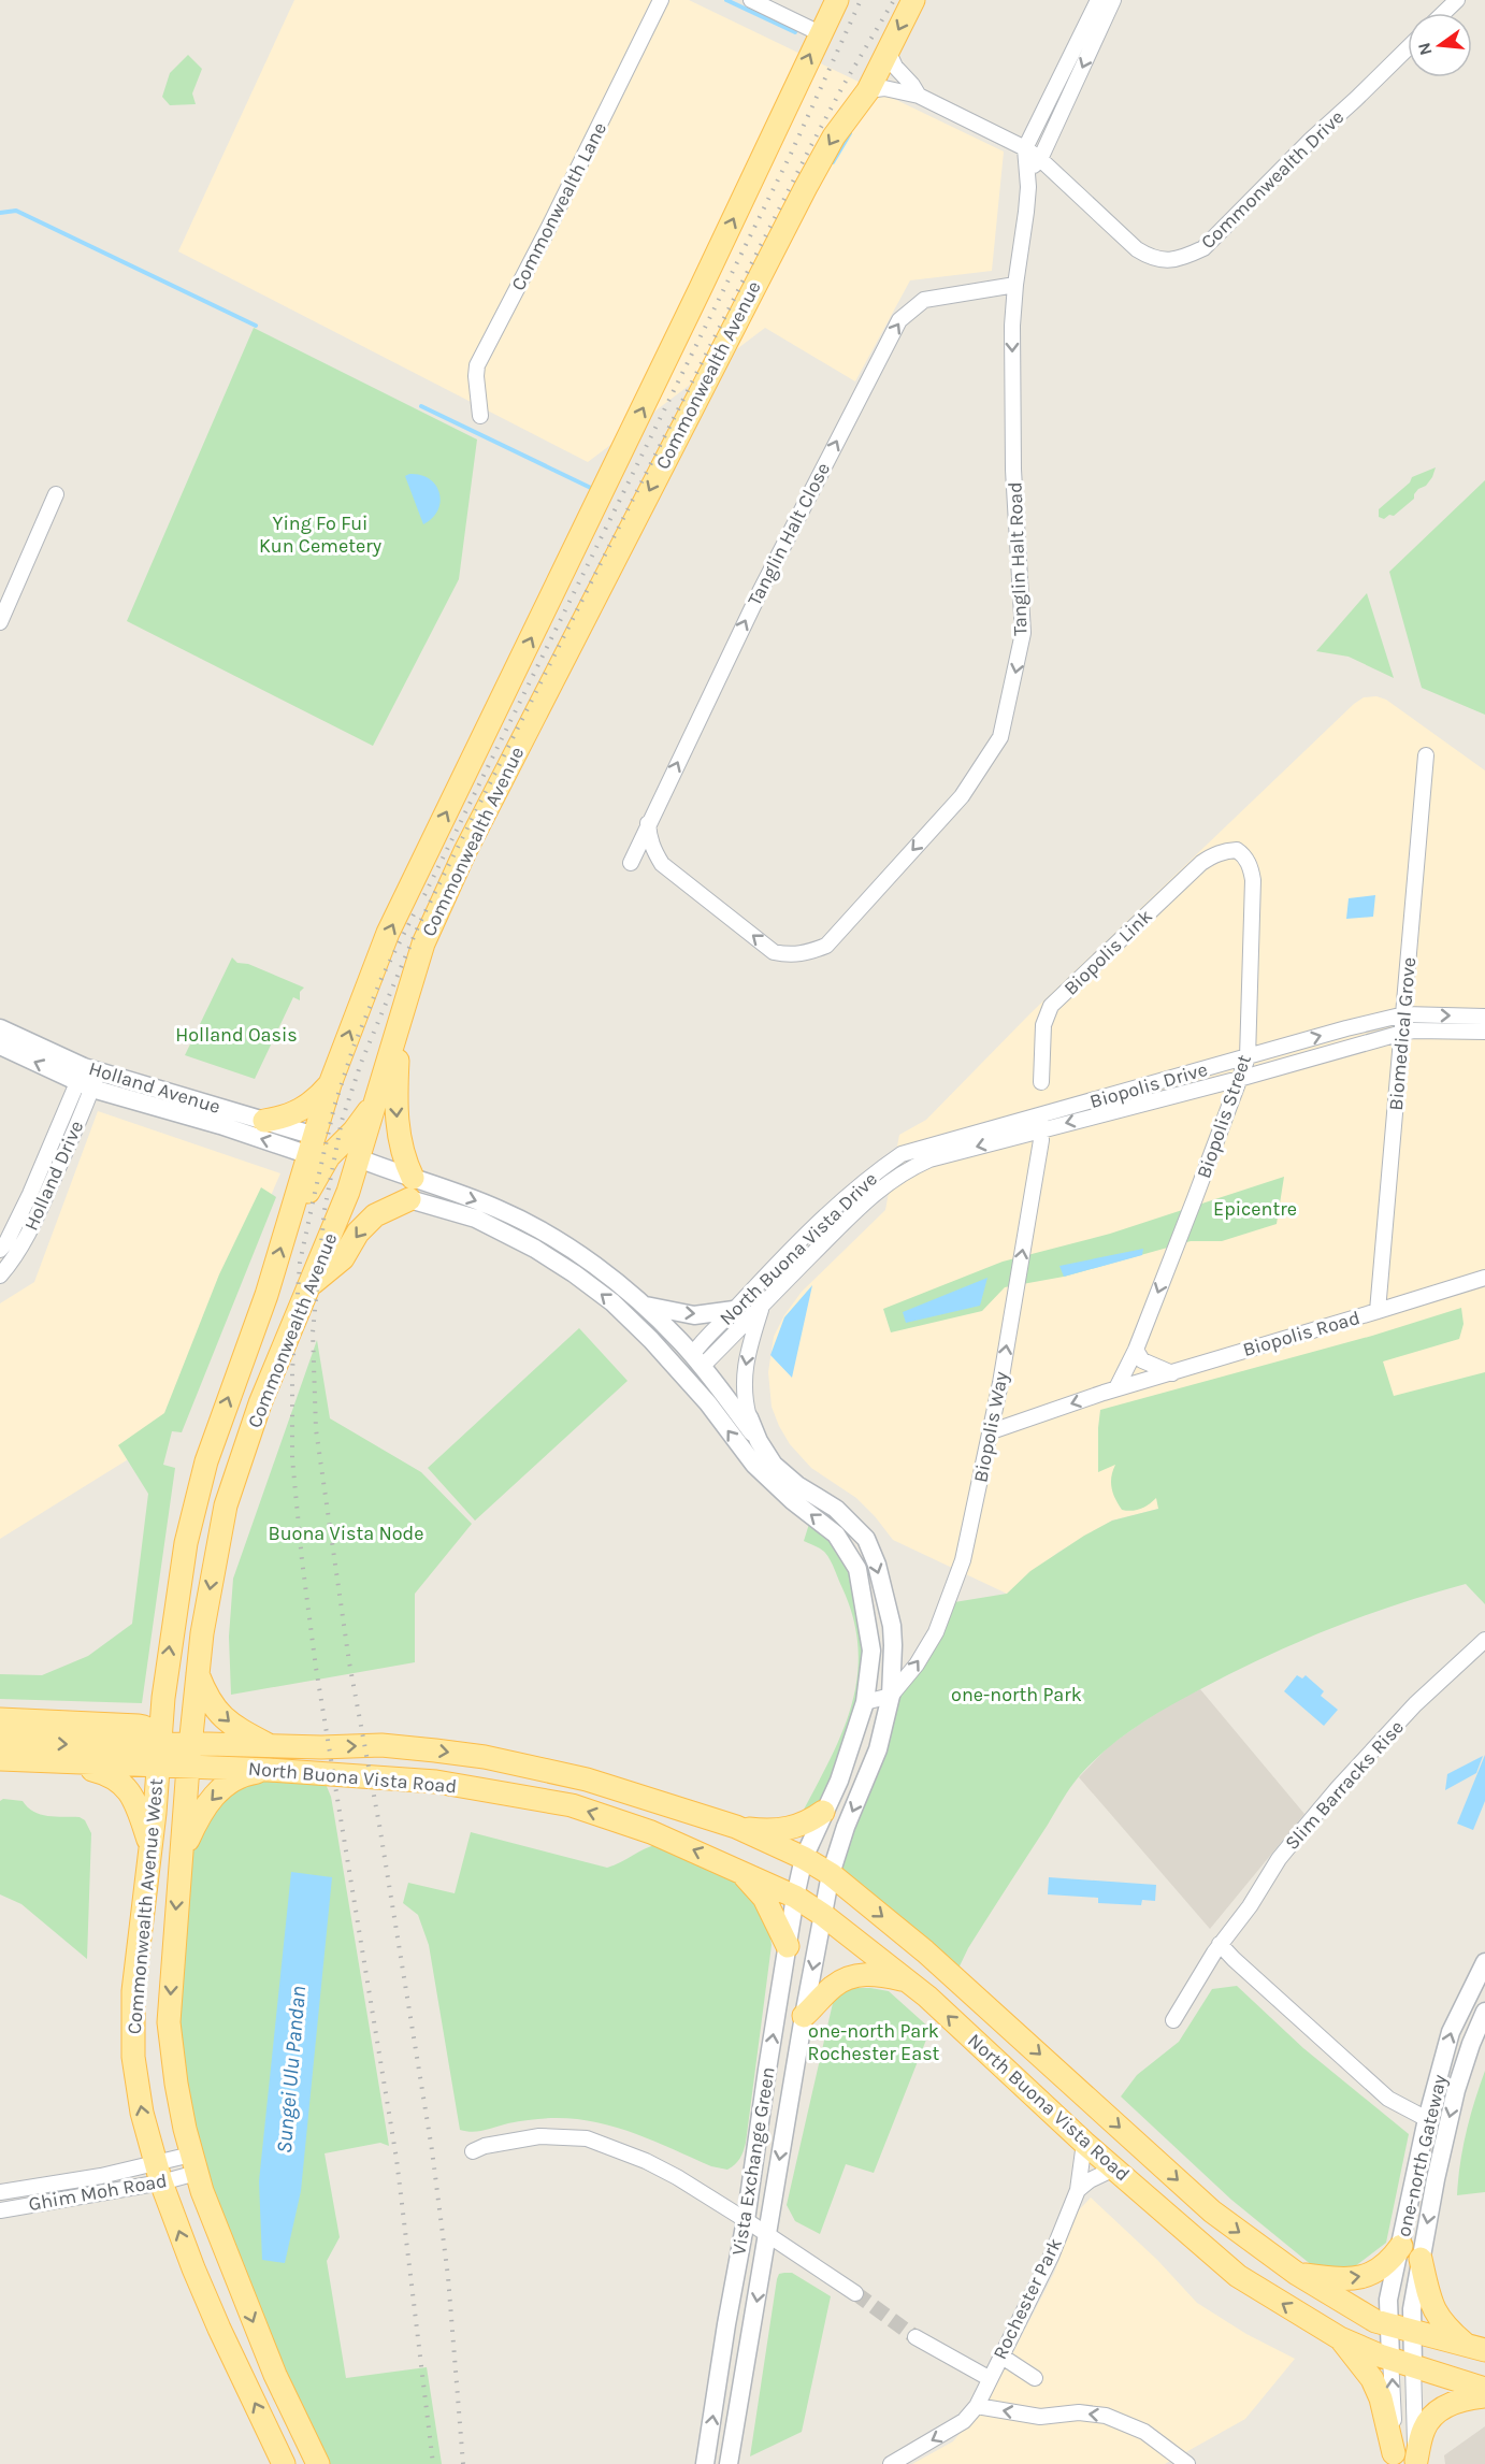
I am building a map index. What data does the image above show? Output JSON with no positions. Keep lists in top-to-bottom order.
{
  "streets": {
    "main road": ["Commonwealth Avenue", "North Buona Vista Road", "Commonwealth Avenue West"],
    "street": [
      "Commonwealth Drive",
      "Commonwealth Lane",
      "Tanglin Halt Close",
      "Tanglin Halt Road",
      "Biopolis Link",
      "Biomedical Grove",
      "Biopolis Drive",
      "Holland Avenue",
      "Biopolis Street",
      "Holland Drive",
      "North Buona Vista Drive",
      "Biopolis Road",
      "Biopolis Way",
      "Slim Barracks Rise",
      "one-north Gateway",
      "Vista Exchange Green",
      "Ghim Moh Road",
      "Rochester Park"
    ]
  },
  "crossings": [
    ["Commonwealth Drive", "Commonwealth Avenue"],
    ["Commonwealth Drive", "Tanglin Halt Road"],
    ["Commonwealth Avenue", "Holland Avenue"],
    ["Commonwealth Avenue", "North Buona Vista Road"],
    ["Commonwealth Avenue", "Commonwealth Avenue West"],
    ["Tanglin Halt Close", "Tanglin Halt Road"],
    ["Biopolis Link", "Biopolis Street"],
    ["Biomedical Grove", "Biopolis Drive"],
    ["Biomedical Grove", "Biopolis Road"],
    ["Biopolis Drive", "Biopolis Street"],
    ["Biopolis Drive", "North Buona Vista Drive"],
    ["Biopolis Drive", "Biopolis Way"],
    ["Holland Avenue", "Holland Drive"],
    ["Biopolis Street", "Biopolis Road"],
    ["North Buona Vista Drive", "Biopolis Way"],
    ["North Buona Vista Drive", "North Buona Vista Road"],
    ["North Buona Vista Drive", "Vista Exchange Green"],
    ["North Buona Vista Road", "Commonwealth Avenue West"],
    ["North Buona Vista Road", "one-north Gateway"],
    ["North Buona Vista Road", "Vista Exchange Green"],
    ["North Buona Vista Road", "Rochester Park"],
    ["Commonwealth Avenue West", "Ghim Moh Road"]
  ],
  "one_way": ["Tanglin Halt Close", "Biopolis Street", "Biopolis Way"],
  "water": ["Sungei Ulu Pandan"],
  "parks": [
    "Ying Fo Fui Kun Cemetery",
    "Holland Oasis",
    "Epicentre",
    "Buona Vista Node",
    "one-north Park",
    "one-north Park Rochester East"
  ],
  "north": "left"
}
